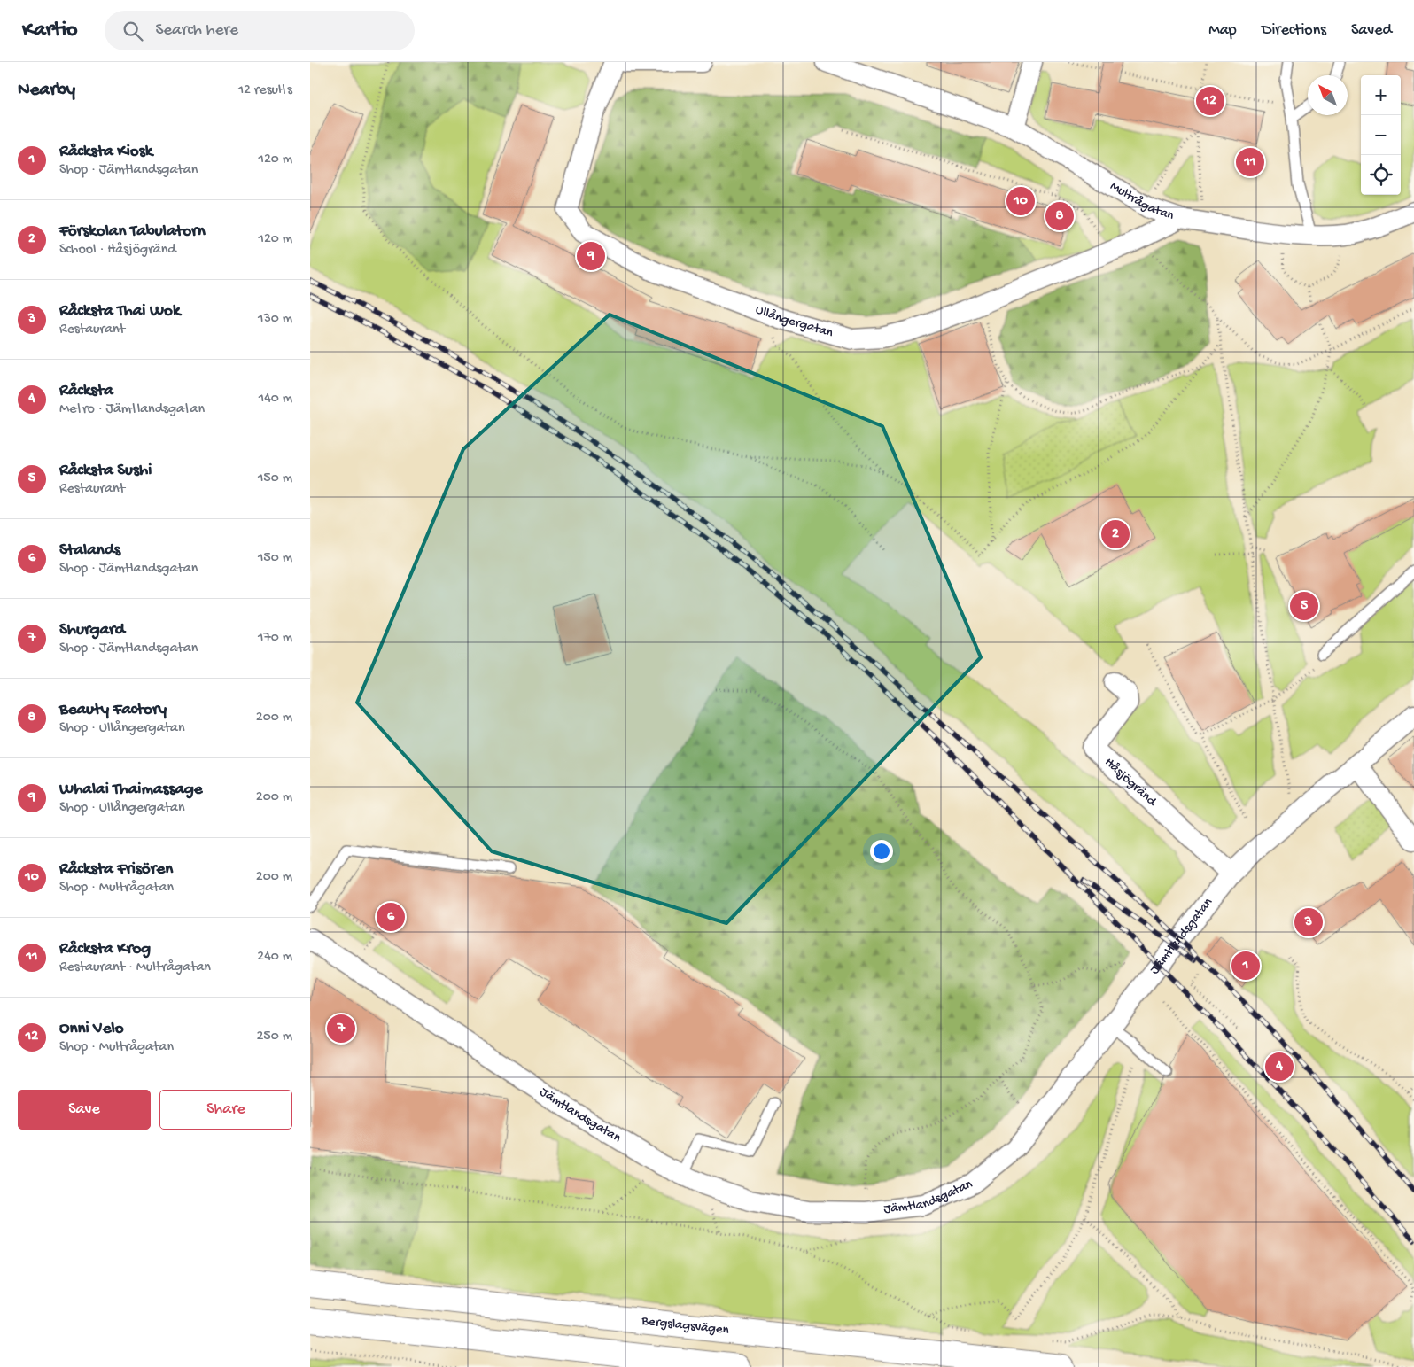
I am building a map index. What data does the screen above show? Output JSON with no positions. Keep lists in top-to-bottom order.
{
  "streets": {
    "main road": ["Bergslagsvägen"],
    "street": [
      "Multrågatan",
      "Ullångergatan",
      "Håsjögränd",
      "Jämtlandsgatan"
    ]
  },
  "crossings": [
    ["Multrågatan", "Ullångergatan"],
    ["Håsjögränd", "Jämtlandsgatan"]
  ],
  "north": "top left",
  "page": {
    "header": "Kartio",
    "search": "Search here",
    "nav": ["Map", "Directions", "Saved"],
    "heading": ["Nearby", "12 results"],
    "map_buttons": ["+", "−"],
    "pins": [
      "12",
      "11",
      "10",
      "8",
      "9",
      "2",
      "5",
      "6",
      "3",
      "1",
      "7",
      "4"
    ],
    "list": [
      {
        "mark": "1",
        "name": "Råcksta Kiosk",
        "note": "Shop · Jämtlandsgatan",
        "value": "120 m"
      },
      {
        "mark": "2",
        "name": "Förskolan Tabulatorn",
        "note": "School · Håsjögränd",
        "value": "120 m"
      },
      {
        "mark": "3",
        "name": "Råcksta Thai Wok",
        "note": "Restaurant",
        "value": "130 m"
      },
      {
        "mark": "4",
        "name": "Råcksta",
        "note": "Metro · Jämtlandsgatan",
        "value": "140 m"
      },
      {
        "mark": "5",
        "name": "Råcksta Sushi",
        "note": "Restaurant",
        "value": "150 m"
      },
      {
        "mark": "6",
        "name": "Stalands",
        "note": "Shop · Jämtlandsgatan",
        "value": "150 m"
      },
      {
        "mark": "7",
        "name": "Shurgard",
        "note": "Shop · Jämtlandsgatan",
        "value": "170 m"
      },
      {
        "mark": "8",
        "name": "Beauty Factory",
        "note": "Shop · Ullångergatan",
        "value": "200 m"
      },
      {
        "mark": "9",
        "name": "Whalai Thaimassage",
        "note": "Shop · Ullångergatan",
        "value": "200 m"
      },
      {
        "mark": "10",
        "name": "Råcksta Frisören",
        "note": "Shop · Multrågatan",
        "value": "200 m"
      },
      {
        "mark": "11",
        "name": "Råcksta Krog",
        "note": "Restaurant · Multrågatan",
        "value": "240 m"
      },
      {
        "mark": "12",
        "name": "Onni Velo",
        "note": "Shop · Multrågatan",
        "value": "250 m"
      }
    ],
    "buttons": ["Save", "Share"]
  }
}
